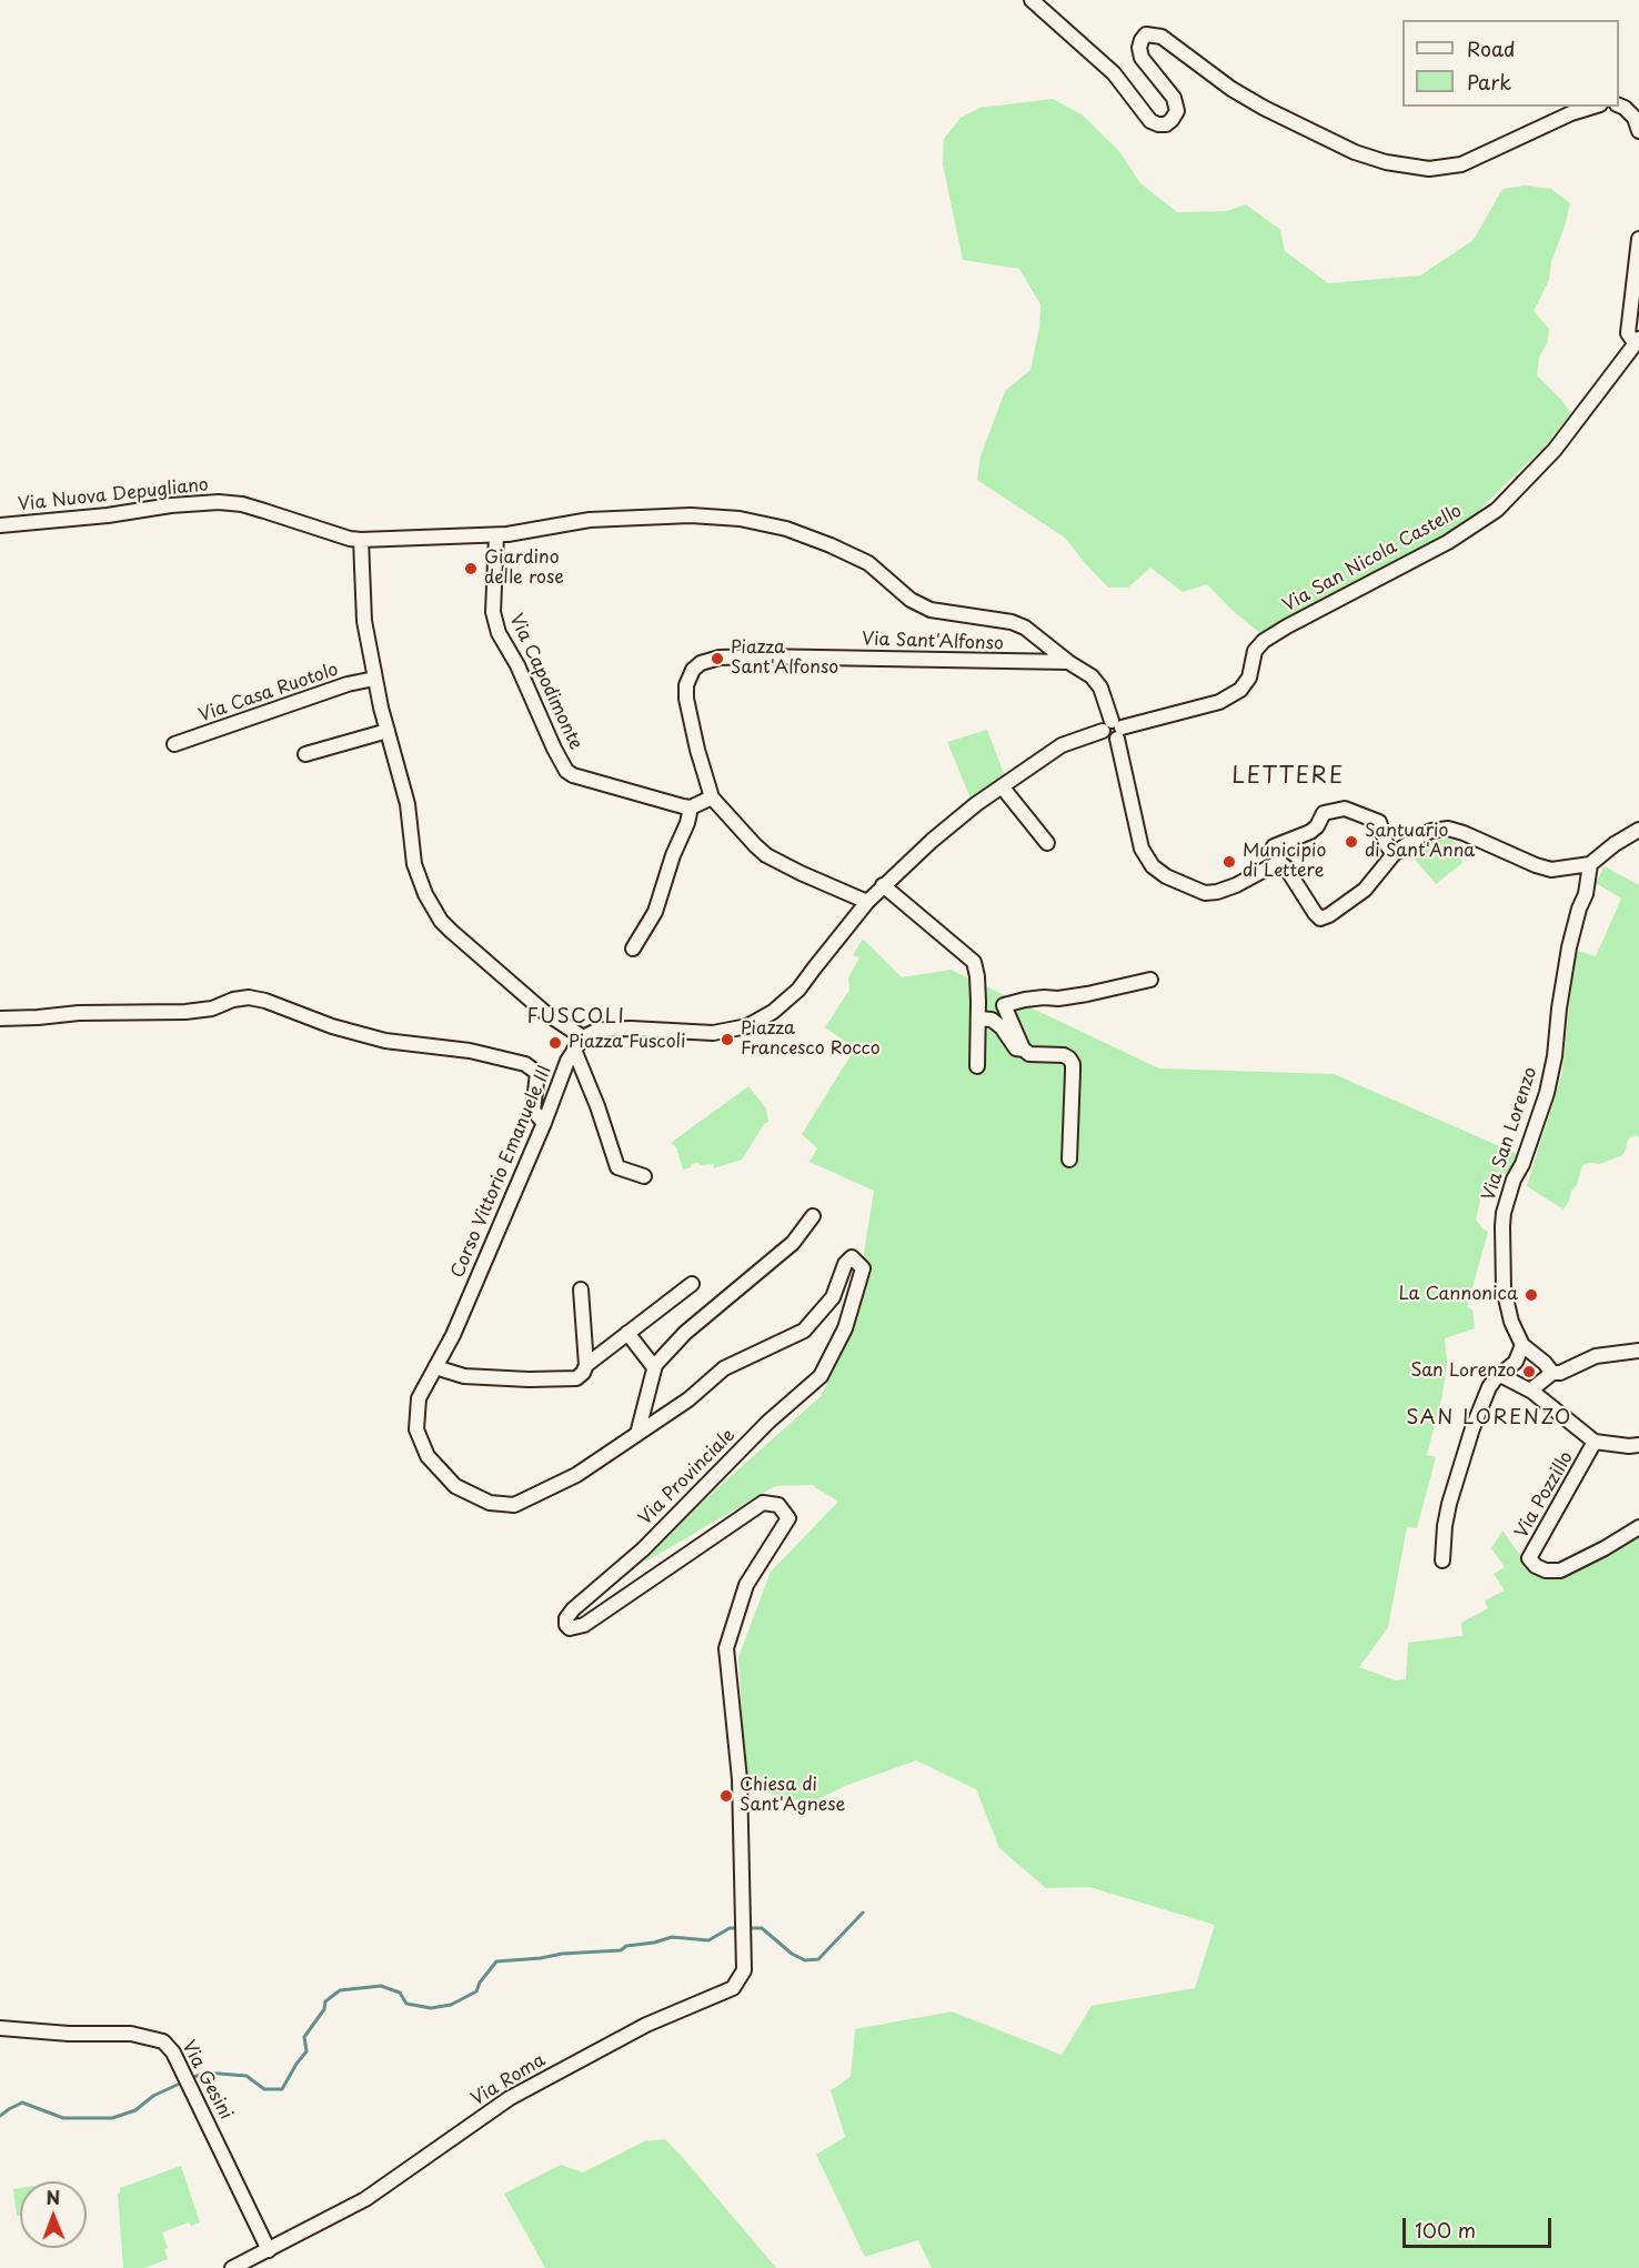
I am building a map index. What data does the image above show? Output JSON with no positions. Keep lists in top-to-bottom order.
{
  "streets": {
    "street": [
      "Via Nuova Depugliano",
      "Via San Nicola Castello",
      "Via Sant'Alfonso",
      "Via Capodimonte",
      "Via Casa Ruotolo",
      "Via San Lorenzo",
      "Corso Vittorio Emanuele III",
      "Via Provinciale",
      "Via Pozzillo",
      "Via Gesini",
      "Via Roma"
    ]
  },
  "crossings": [
    ["Via Nuova Depugliano", "Via San Nicola Castello"],
    ["Via Nuova Depugliano", "Via Sant'Alfonso"],
    ["Via Nuova Depugliano", "Via Capodimonte"],
    ["Corso Vittorio Emanuele III", "Via Provinciale"],
    ["Via Provinciale", "Via Roma"],
    ["Via Gesini", "Via Roma"]
  ],
  "districts": ["LETTERE", "FUSCOLI", "SAN LORENZO"],
  "places": [
    "Giardino delle rose",
    "Piazza Sant'Alfonso",
    "Santuario di Sant'Anna",
    "Municipio di Lettere",
    "Piazza Francesco Rocco",
    "Piazza Fuscoli",
    "La Cannonica",
    "San Lorenzo",
    "Chiesa di Sant'Agnese"
  ],
  "legend": ["Road", "Park"],
  "scale_bar": "100 m",
  "north": "top"
}
